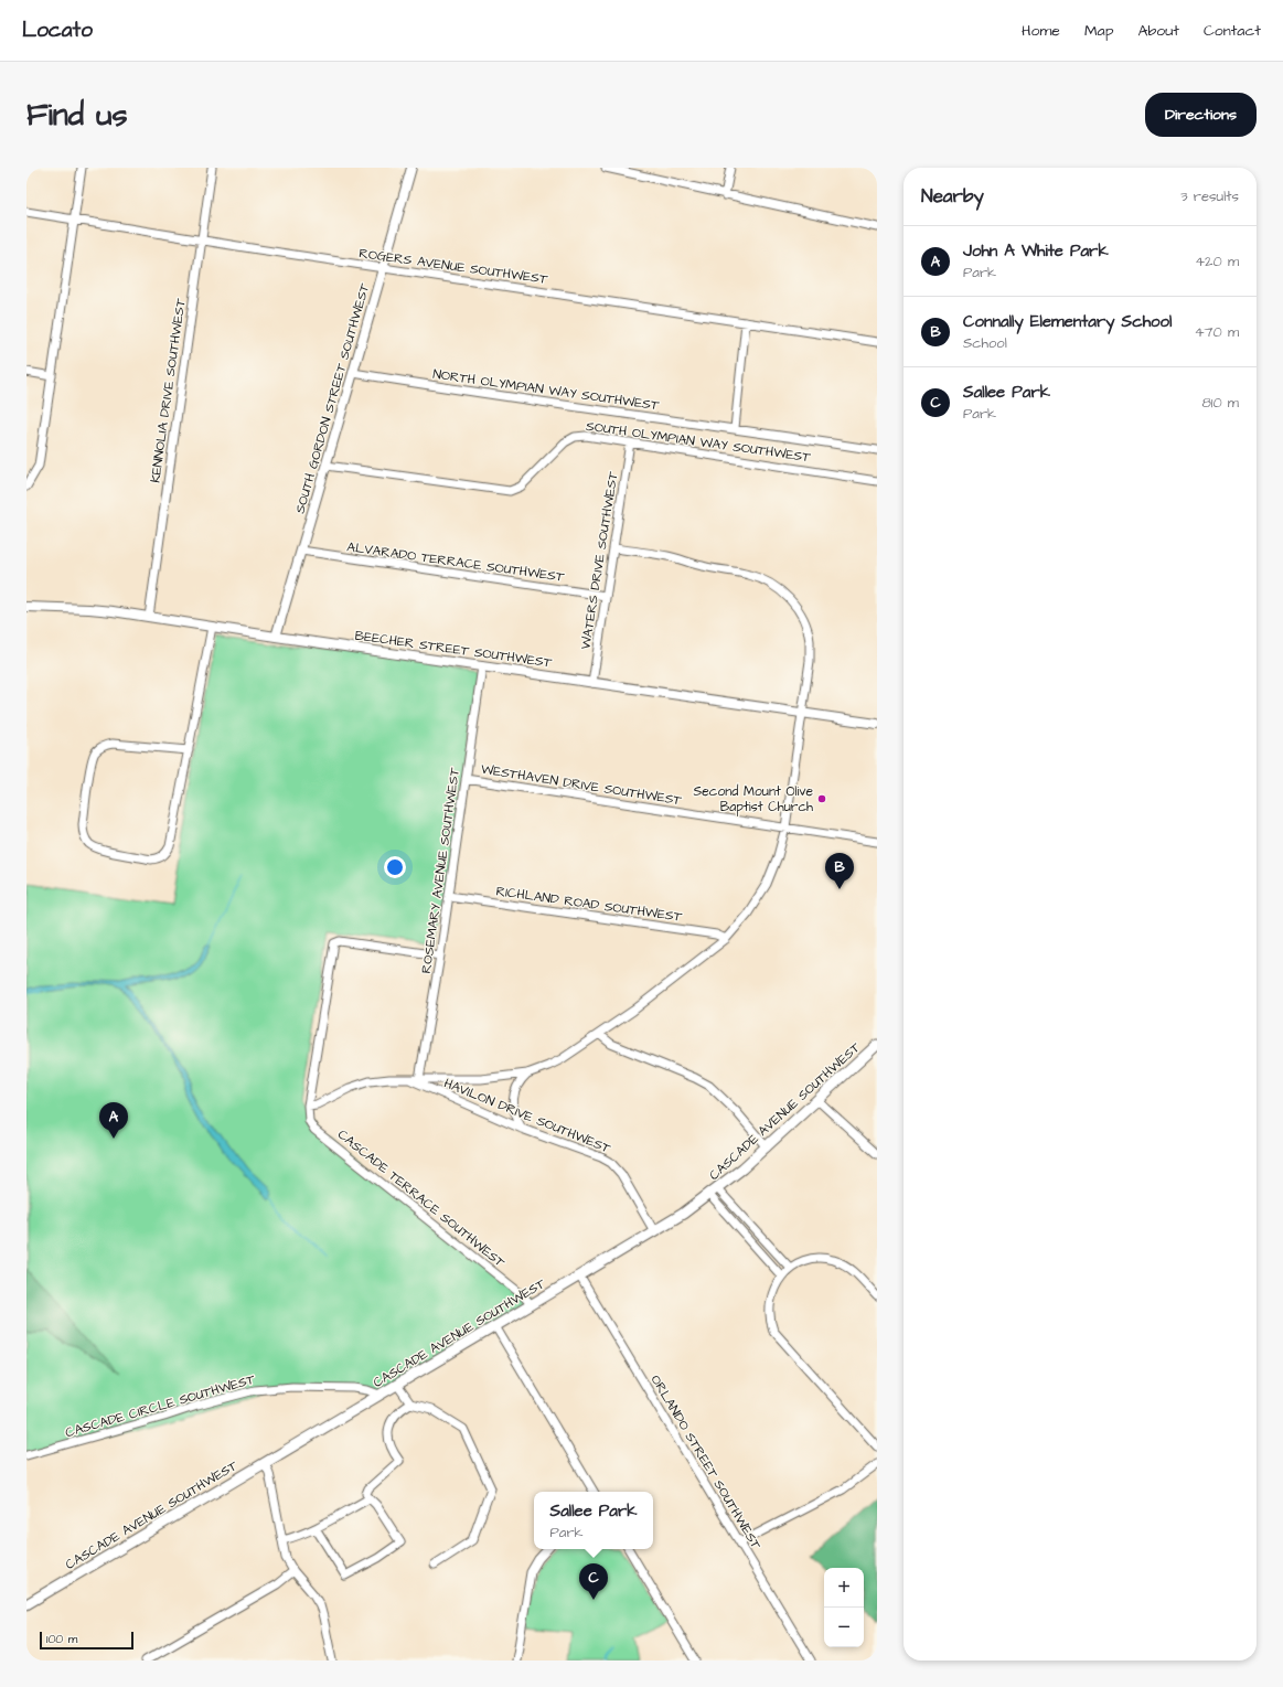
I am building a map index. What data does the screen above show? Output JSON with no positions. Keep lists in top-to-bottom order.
{
  "streets": {
    "main road": ["CASCADE AVENUE SOUTHWEST"],
    "street": [
      "ROGERS AVENUE SOUTHWEST",
      "NORTH OLYMPIAN WAY SOUTHWEST",
      "KENNOLIA DRIVE SOUTHWEST",
      "SOUTH GORDON STREET SOUTHWEST",
      "SOUTH OLYMPIAN WAY SOUTHWEST",
      "WATERS DRIVE SOUTHWEST",
      "ALVARADO TERRACE SOUTHWEST",
      "BEECHER STREET SOUTHWEST",
      "WESTHAVEN DRIVE SOUTHWEST",
      "ROSEMARY AVENUE SOUTHWEST",
      "RICHLAND ROAD SOUTHWEST",
      "HAVILON DRIVE SOUTHWEST",
      "CASCADE TERRACE SOUTHWEST",
      "CASCADE CIRCLE SOUTHWEST",
      "ORLANDO STREET SOUTHWEST"
    ]
  },
  "crossings": [
    ["ROGERS AVENUE SOUTHWEST", "KENNOLIA DRIVE SOUTHWEST"],
    ["ROGERS AVENUE SOUTHWEST", "SOUTH GORDON STREET SOUTHWEST"],
    ["NORTH OLYMPIAN WAY SOUTHWEST", "SOUTH GORDON STREET SOUTHWEST"],
    ["KENNOLIA DRIVE SOUTHWEST", "BEECHER STREET SOUTHWEST"],
    ["SOUTH GORDON STREET SOUTHWEST", "SOUTH OLYMPIAN WAY SOUTHWEST"],
    ["SOUTH GORDON STREET SOUTHWEST", "ALVARADO TERRACE SOUTHWEST"],
    ["SOUTH GORDON STREET SOUTHWEST", "BEECHER STREET SOUTHWEST"],
    ["SOUTH OLYMPIAN WAY SOUTHWEST", "WATERS DRIVE SOUTHWEST"],
    ["WATERS DRIVE SOUTHWEST", "ALVARADO TERRACE SOUTHWEST"],
    ["WATERS DRIVE SOUTHWEST", "BEECHER STREET SOUTHWEST"],
    ["BEECHER STREET SOUTHWEST", "ROSEMARY AVENUE SOUTHWEST"],
    ["WESTHAVEN DRIVE SOUTHWEST", "ROSEMARY AVENUE SOUTHWEST"],
    ["ROSEMARY AVENUE SOUTHWEST", "RICHLAND ROAD SOUTHWEST"],
    ["CASCADE AVENUE SOUTHWEST", "HAVILON DRIVE SOUTHWEST"],
    ["CASCADE AVENUE SOUTHWEST", "CASCADE TERRACE SOUTHWEST"],
    ["CASCADE AVENUE SOUTHWEST", "CASCADE CIRCLE SOUTHWEST"],
    ["CASCADE AVENUE SOUTHWEST", "ORLANDO STREET SOUTHWEST"]
  ],
  "places": ["Second Mount Olive Baptist Church"],
  "scale_bar": "100 m",
  "page": {
    "header": "Locato",
    "nav": [
      "Home",
      "Map",
      "About",
      "Contact"
    ],
    "buttons": "Directions",
    "title": "Find us",
    "heading": ["Nearby", "3 results"],
    "list": [
      {
        "mark": "A",
        "name": "John A White Park",
        "note": "Park",
        "value": "420 m"
      },
      {
        "mark": "B",
        "name": "Connally Elementary School",
        "note": "School",
        "value": "470 m"
      },
      {
        "mark": "C",
        "name": "Sallee Park",
        "note": "Park",
        "value": "810 m"
      }
    ],
    "pins": ["B", "A", "C"],
    "popup": ["Sallee Park", "Park"],
    "map_buttons": ["+", "−"],
    "scale": "100 m"
  }
}
